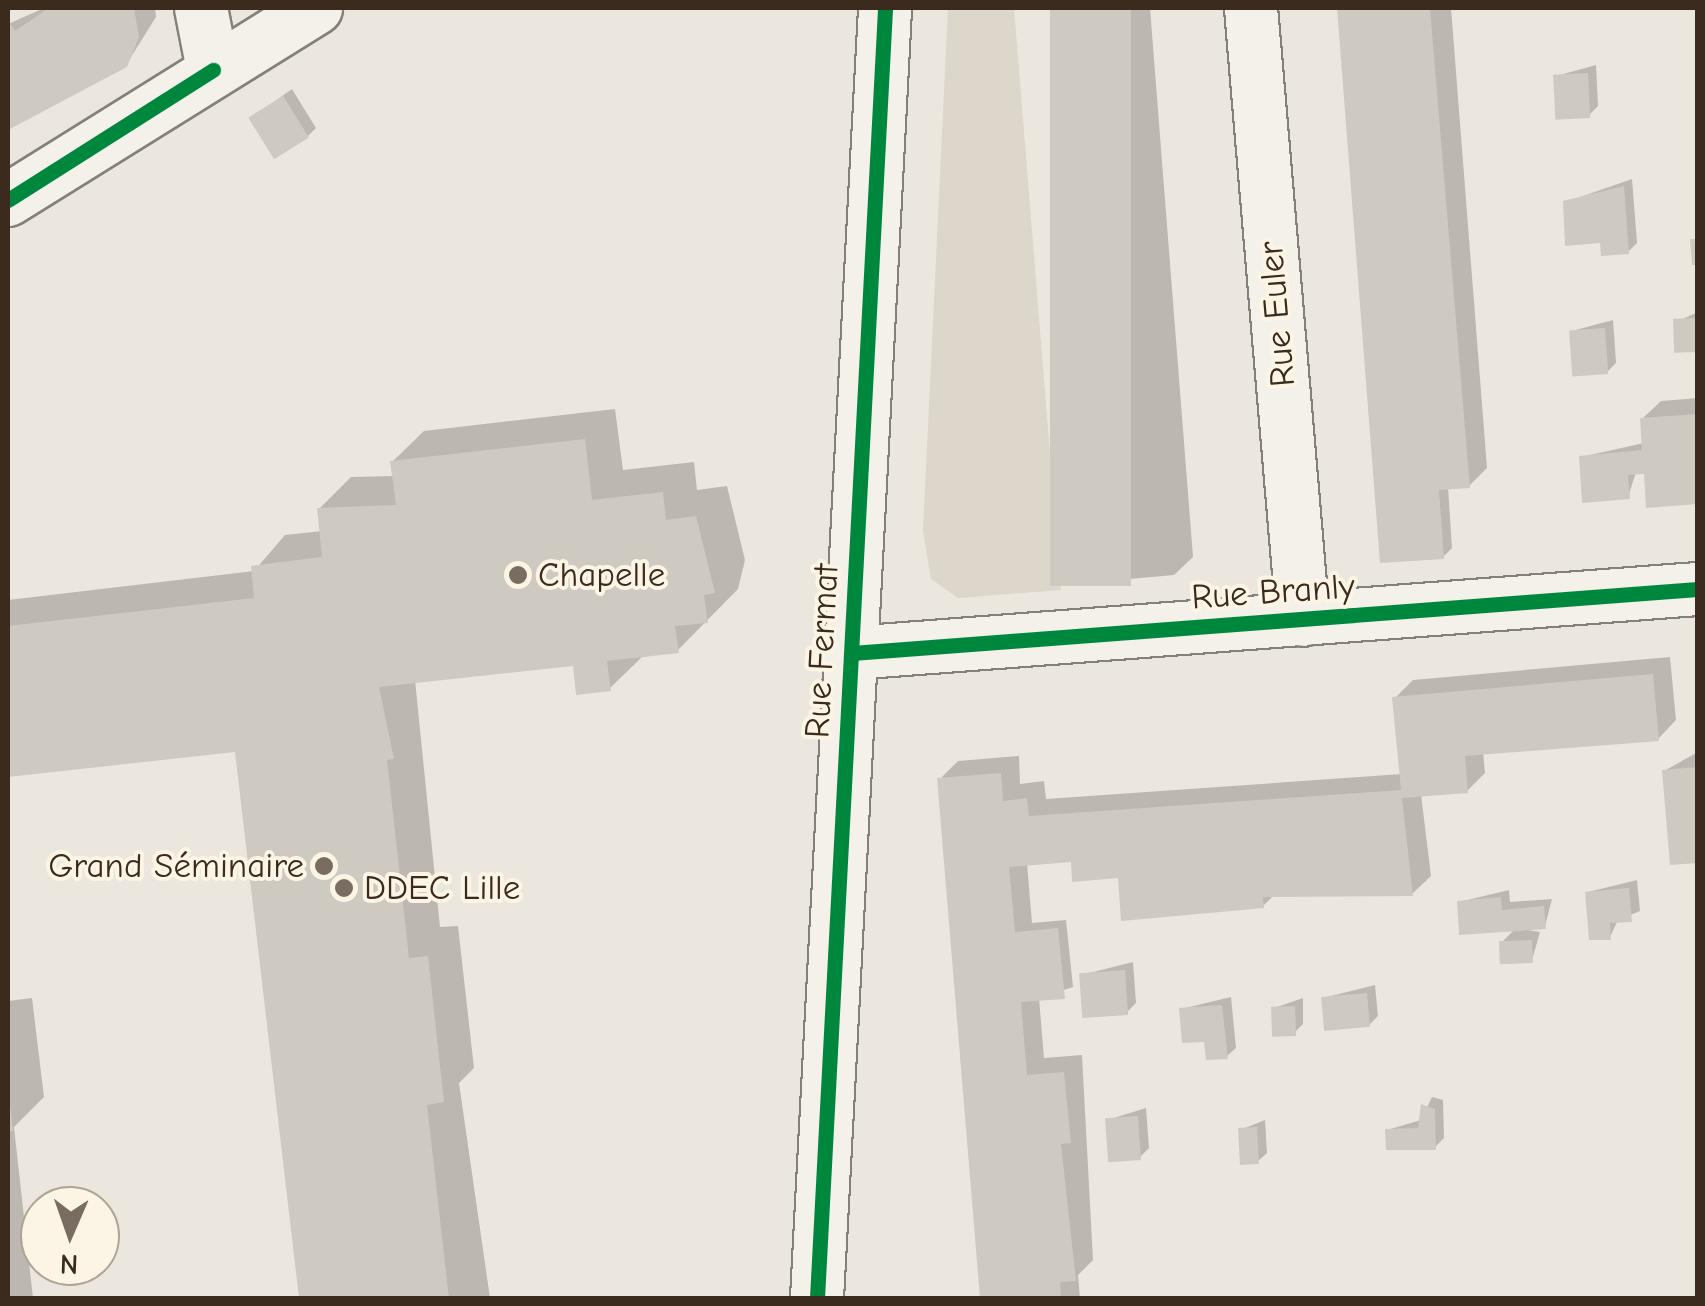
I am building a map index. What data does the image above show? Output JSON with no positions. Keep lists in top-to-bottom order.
{
  "streets": {
    "street": ["Rue Euler", "Rue Branly", "Rue Fermat"]
  },
  "crossings": [
    ["Rue Euler", "Rue Branly"],
    ["Rue Branly", "Rue Fermat"]
  ],
  "places": ["Chapelle", "Grand Séminaire", "DDEC Lille"],
  "north": "bottom"
}
